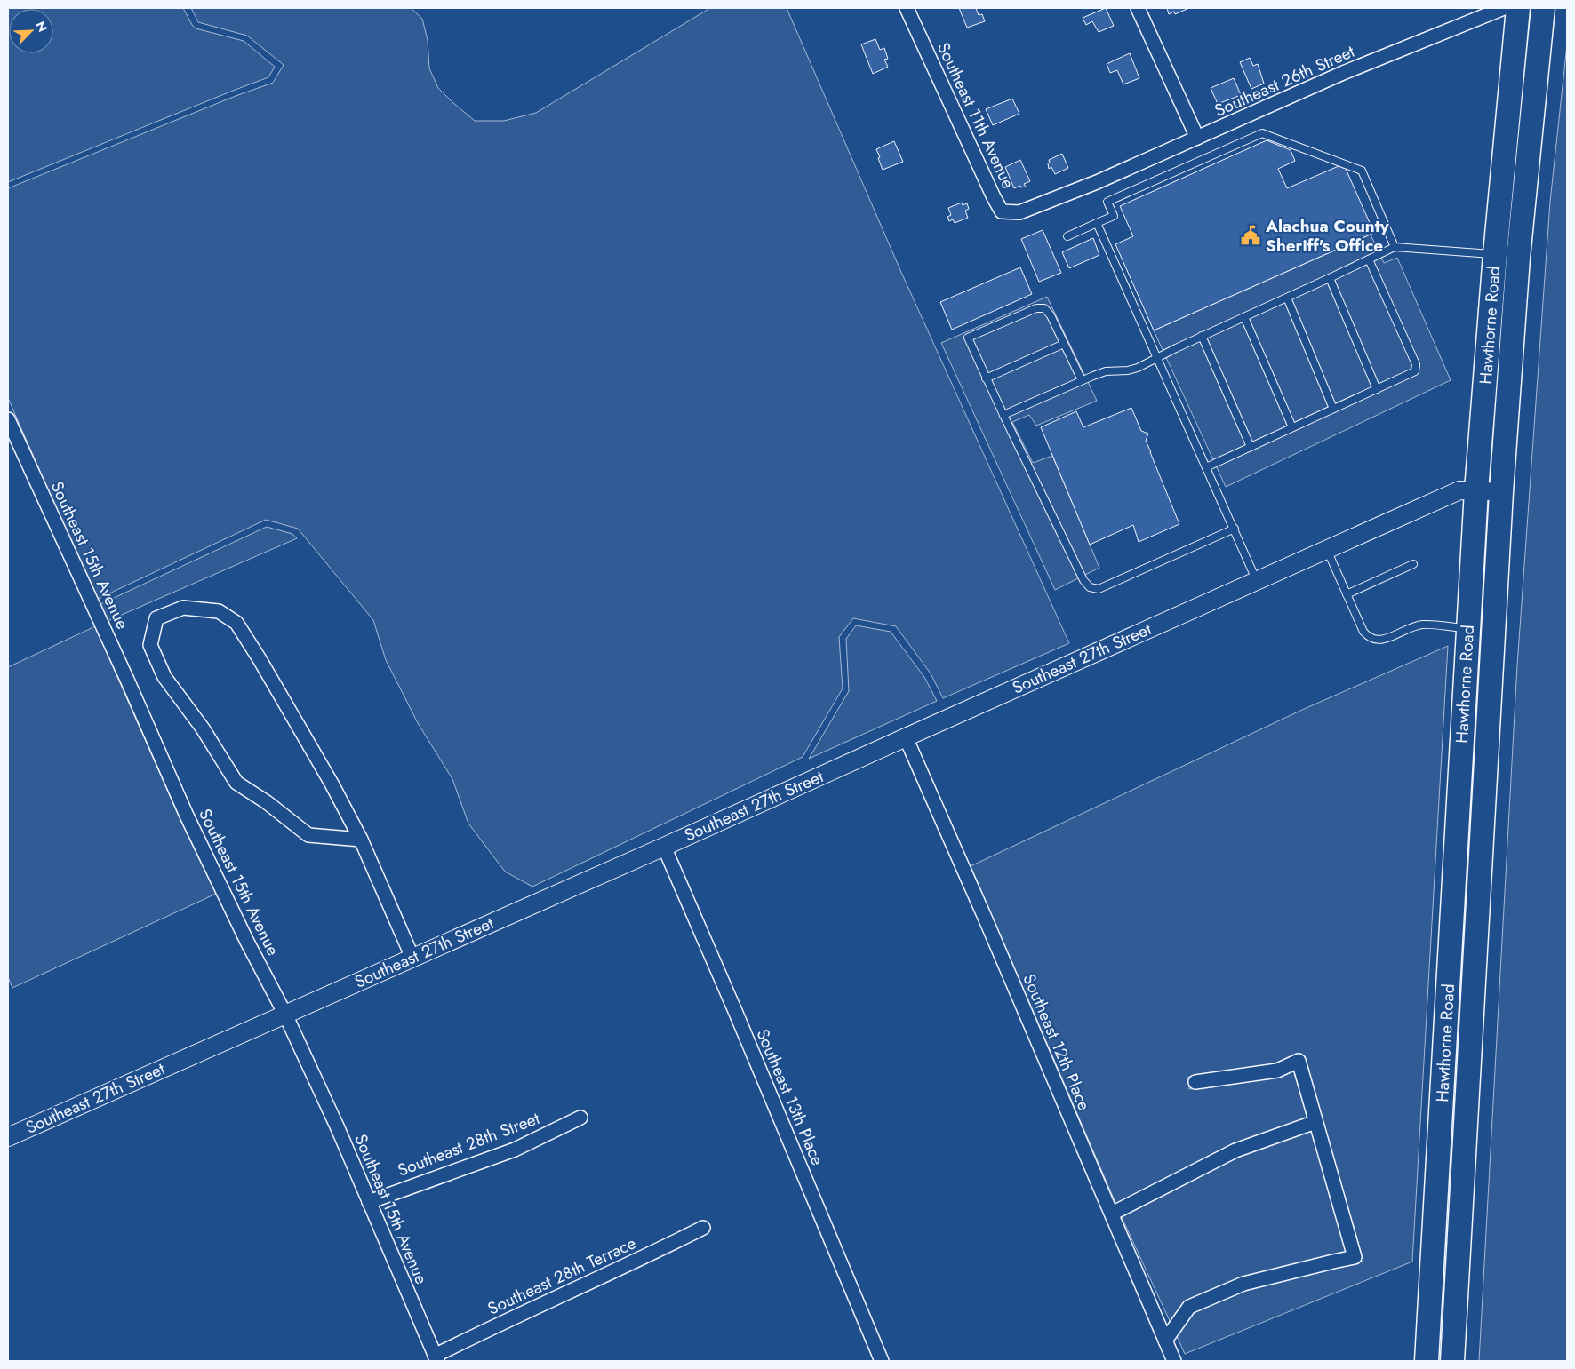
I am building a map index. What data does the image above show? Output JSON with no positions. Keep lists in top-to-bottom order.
{
  "streets": {
    "highway": ["Hawthorne Road"],
    "street": [
      "Southeast 26th Street",
      "Southeast 11th Avenue",
      "Southeast 15th Avenue",
      "Southeast 27th Street",
      "Southeast 12th Place",
      "Southeast 13th Place",
      "Southeast 28th Street",
      "Southeast 28th Terrace"
    ]
  },
  "crossings": [
    ["Southeast 26th Street", "Southeast 11th Avenue"],
    ["Hawthorne Road", "Southeast 27th Street"],
    ["Southeast 15th Avenue", "Southeast 27th Street"],
    ["Southeast 15th Avenue", "Southeast 28th Street"],
    ["Southeast 15th Avenue", "Southeast 28th Terrace"],
    ["Southeast 27th Street", "Southeast 12th Place"],
    ["Southeast 27th Street", "Southeast 13th Place"]
  ],
  "places": {
    "public building": ["Alachua County Sheriff's Office"]
  },
  "north": "top right"
}
